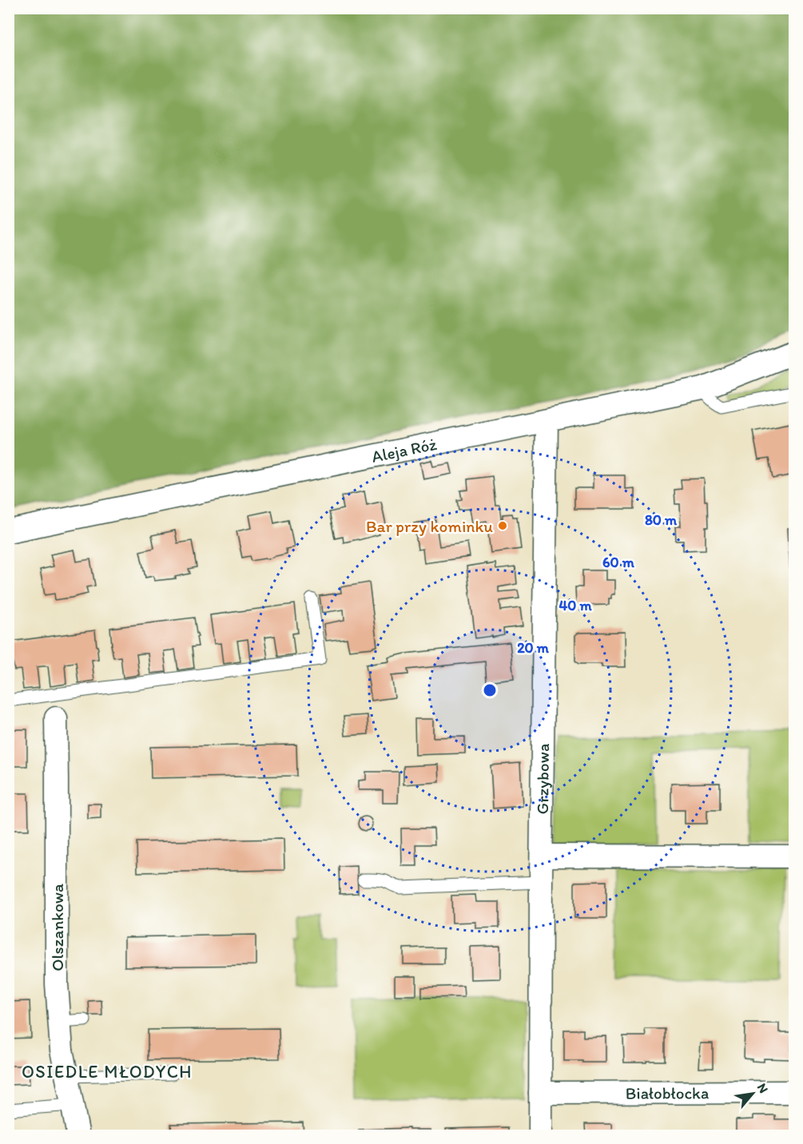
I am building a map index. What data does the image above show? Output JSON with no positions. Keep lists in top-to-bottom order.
{
  "streets": {
    "street": [
      "Aleja Róż",
      "Grzybowa",
      "Olszankowa",
      "Białobłocka"
    ]
  },
  "crossings": [
    ["Aleja Róż", "Grzybowa"],
    ["Grzybowa", "Białobłocka"]
  ],
  "districts": ["OSIEDLE MŁODYCH"],
  "places": ["Bar przy kominku"],
  "north": "top right",
  "rings": [
    "80 m",
    "60 m",
    "40 m",
    "20 m"
  ]
}
